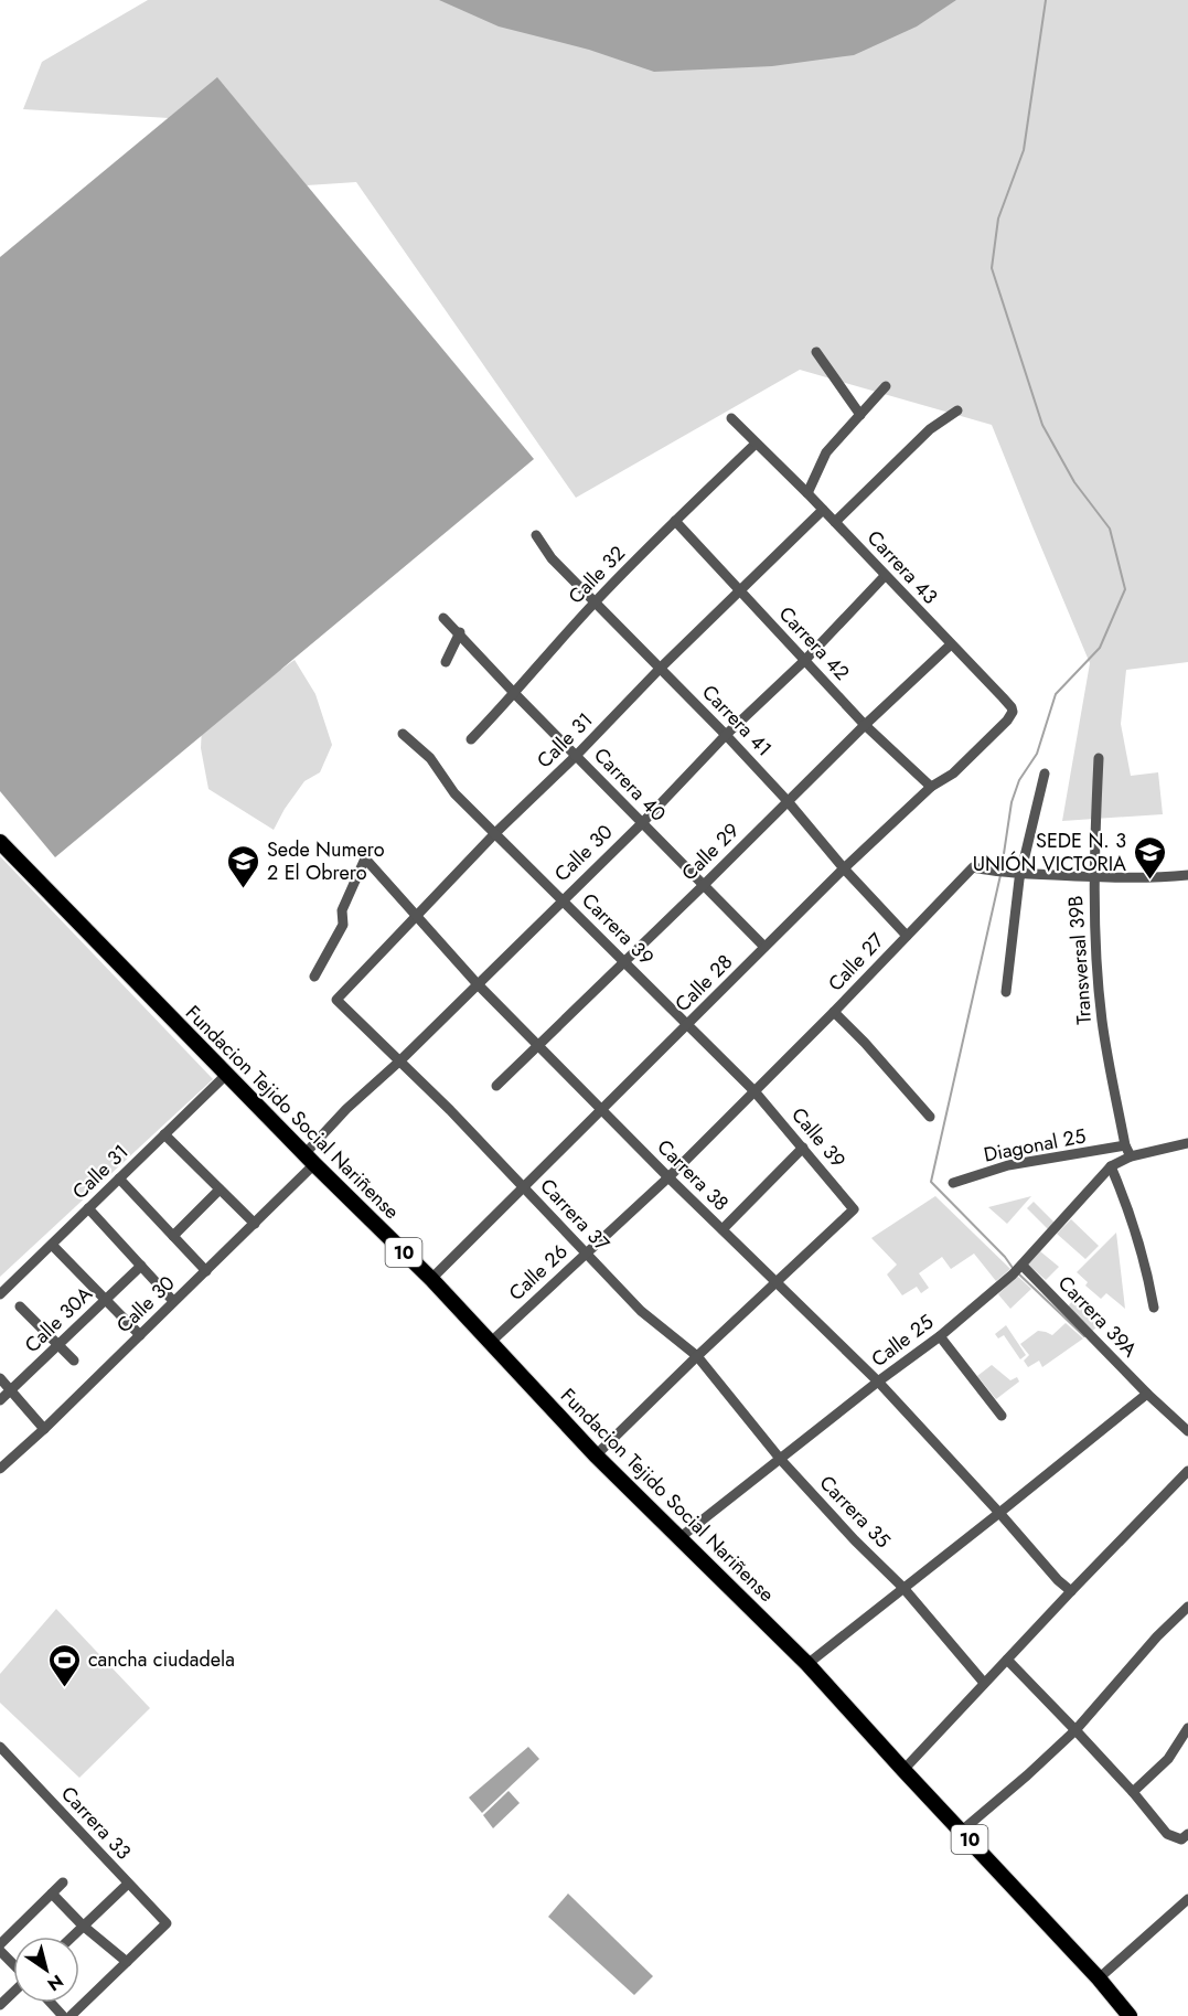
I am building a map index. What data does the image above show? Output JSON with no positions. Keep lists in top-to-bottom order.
{
  "streets": {
    "main road": ["Fundacion Tejido Social Nariñense", "10"],
    "street": [
      "Carrera 43",
      "Calle 32",
      "Carrera 42",
      "Carrera 41",
      "Calle 31",
      "Carrera 40",
      "Calle 29",
      "Calle 30",
      "Carrera 39",
      "Transversal 39B",
      "Calle 27",
      "Calle 28",
      "Calle 39",
      "Diagonal 25",
      "Carrera 38",
      "Carrera 37",
      "Calle 26",
      "Carrera 39A",
      "Calle 30A",
      "Calle 25",
      "Carrera 35",
      "Carrera 33"
    ]
  },
  "crossings": [
    ["Carrera 43", "Calle 32"],
    ["Carrera 43", "Calle 31"],
    ["Carrera 43", "Calle 29"],
    ["Carrera 43", "Calle 30"],
    ["Carrera 43", "Calle 28"],
    ["Calle 32", "Carrera 42"],
    ["Calle 32", "Carrera 41"],
    ["Calle 32", "Carrera 40"],
    ["Carrera 42", "Calle 31"],
    ["Carrera 42", "Calle 29"],
    ["Carrera 42", "Calle 30"],
    ["Carrera 42", "Calle 28"],
    ["Carrera 41", "Calle 31"],
    ["Carrera 41", "Calle 29"],
    ["Carrera 41", "Calle 30"],
    ["Carrera 41", "Calle 27"],
    ["Carrera 41", "Calle 28"],
    ["Calle 31", "Carrera 40"],
    ["Calle 31", "Carrera 39"],
    ["Calle 31", "Fundacion Tejido Social Nariñense"],
    ["Calle 31", "Carrera 38"],
    ["Calle 31", "Carrera 37"],
    ["Carrera 40", "Calle 29"],
    ["Carrera 40", "Calle 30"],
    ["Carrera 40", "Calle 28"],
    ["Calle 29", "Carrera 39"],
    ["Calle 29", "Carrera 38"],
    ["Calle 30", "Carrera 39"],
    ["Calle 30", "Fundacion Tejido Social Nariñense"],
    ["Calle 30", "Carrera 38"],
    ["Calle 30", "Carrera 37"],
    ["Carrera 39", "Calle 27"],
    ["Carrera 39", "Calle 28"],
    ["Carrera 39", "Calle 39"],
    ["Carrera 39", "Calle 26"],
    ["Transversal 39B", "Diagonal 25"],
    ["Transversal 39B", "Calle 25"],
    ["Calle 27", "Calle 39"],
    ["Calle 27", "Calle 26"],
    ["Calle 28", "Fundacion Tejido Social Nariñense"],
    ["Calle 28", "Carrera 38"],
    ["Calle 28", "Carrera 37"],
    ["Fundacion Tejido Social Nariñense", "10"],
    ["Fundacion Tejido Social Nariñense", "Calle 26"],
    ["Fundacion Tejido Social Nariñense", "Calle 25"],
    ["Calle 39", "Carrera 38"],
    ["Calle 39", "Calle 26"],
    ["Carrera 38", "Calle 26"],
    ["Carrera 38", "Calle 25"],
    ["Carrera 37", "Calle 26"],
    ["Carrera 37", "Calle 25"],
    ["Carrera 37", "Carrera 35"],
    ["Carrera 39A", "Calle 25"],
    ["Calle 25", "Carrera 35"]
  ],
  "places": {
    "school or university": ["SEDE N. 3 UNIÓN VICTORIA", "Sede Numero 2 El Obrero"],
    "sports": ["cancha ciudadela"]
  },
  "north": "bottom right"
}
